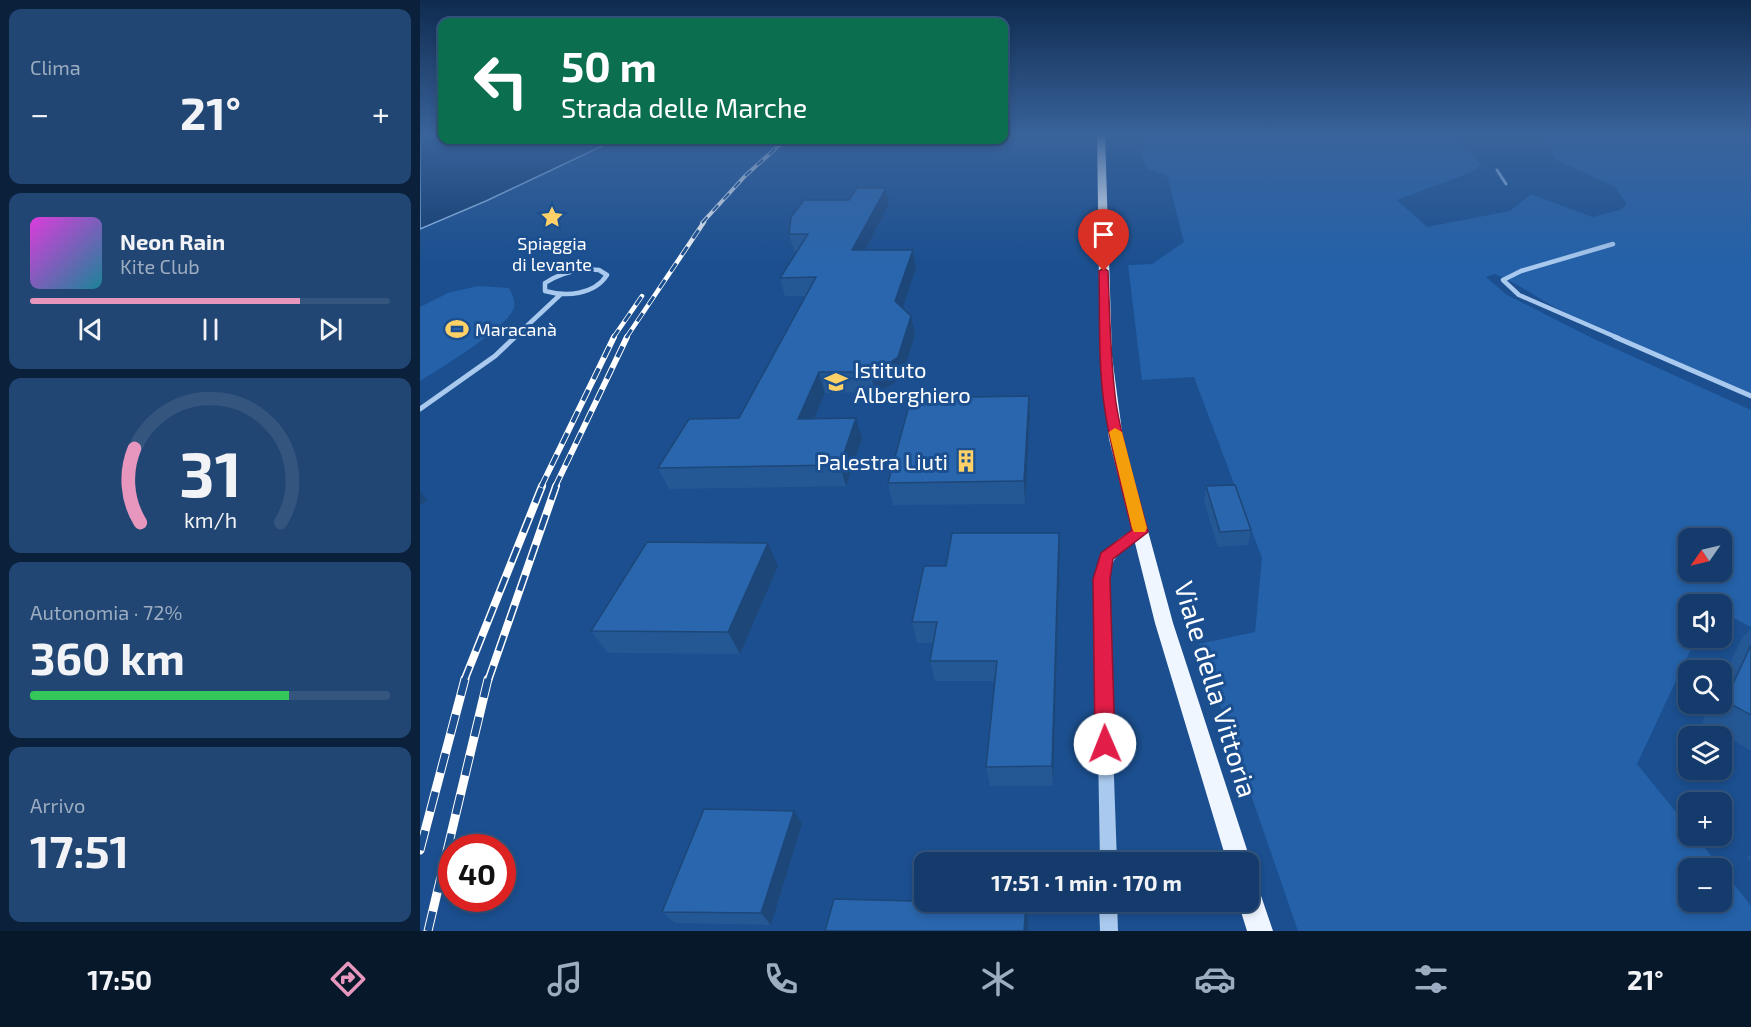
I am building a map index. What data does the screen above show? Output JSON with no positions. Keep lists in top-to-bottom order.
{
  "streets": {
    "main road": ["Viale della Vittoria"]
  },
  "places": {
    "place": ["Spiaggia di levante"],
    "sports": ["Maracanà"],
    "school or university": ["Istituto Alberghiero"],
    "building": ["Palestra Liuti"]
  },
  "north": "bottom left",
  "page": {
    "tile": [
      "Clima",
      ["Autonomia · 72%", "360 km"],
      ["Arrivo", "17:51"]
    ],
    "turn": ["50 m", "Strada delle Marche"],
    "heat": ["−", "21°", "+"],
    "song": ["Neon Rain", "Kite Club"],
    "map_buttons": ["+", "−"],
    "limit": "40",
    "trip": "17:51 · 1 min · 170 m",
    "tabs": ["17:50", "21°"],
    "gauge": ["31", "km/h"]
  }
}
